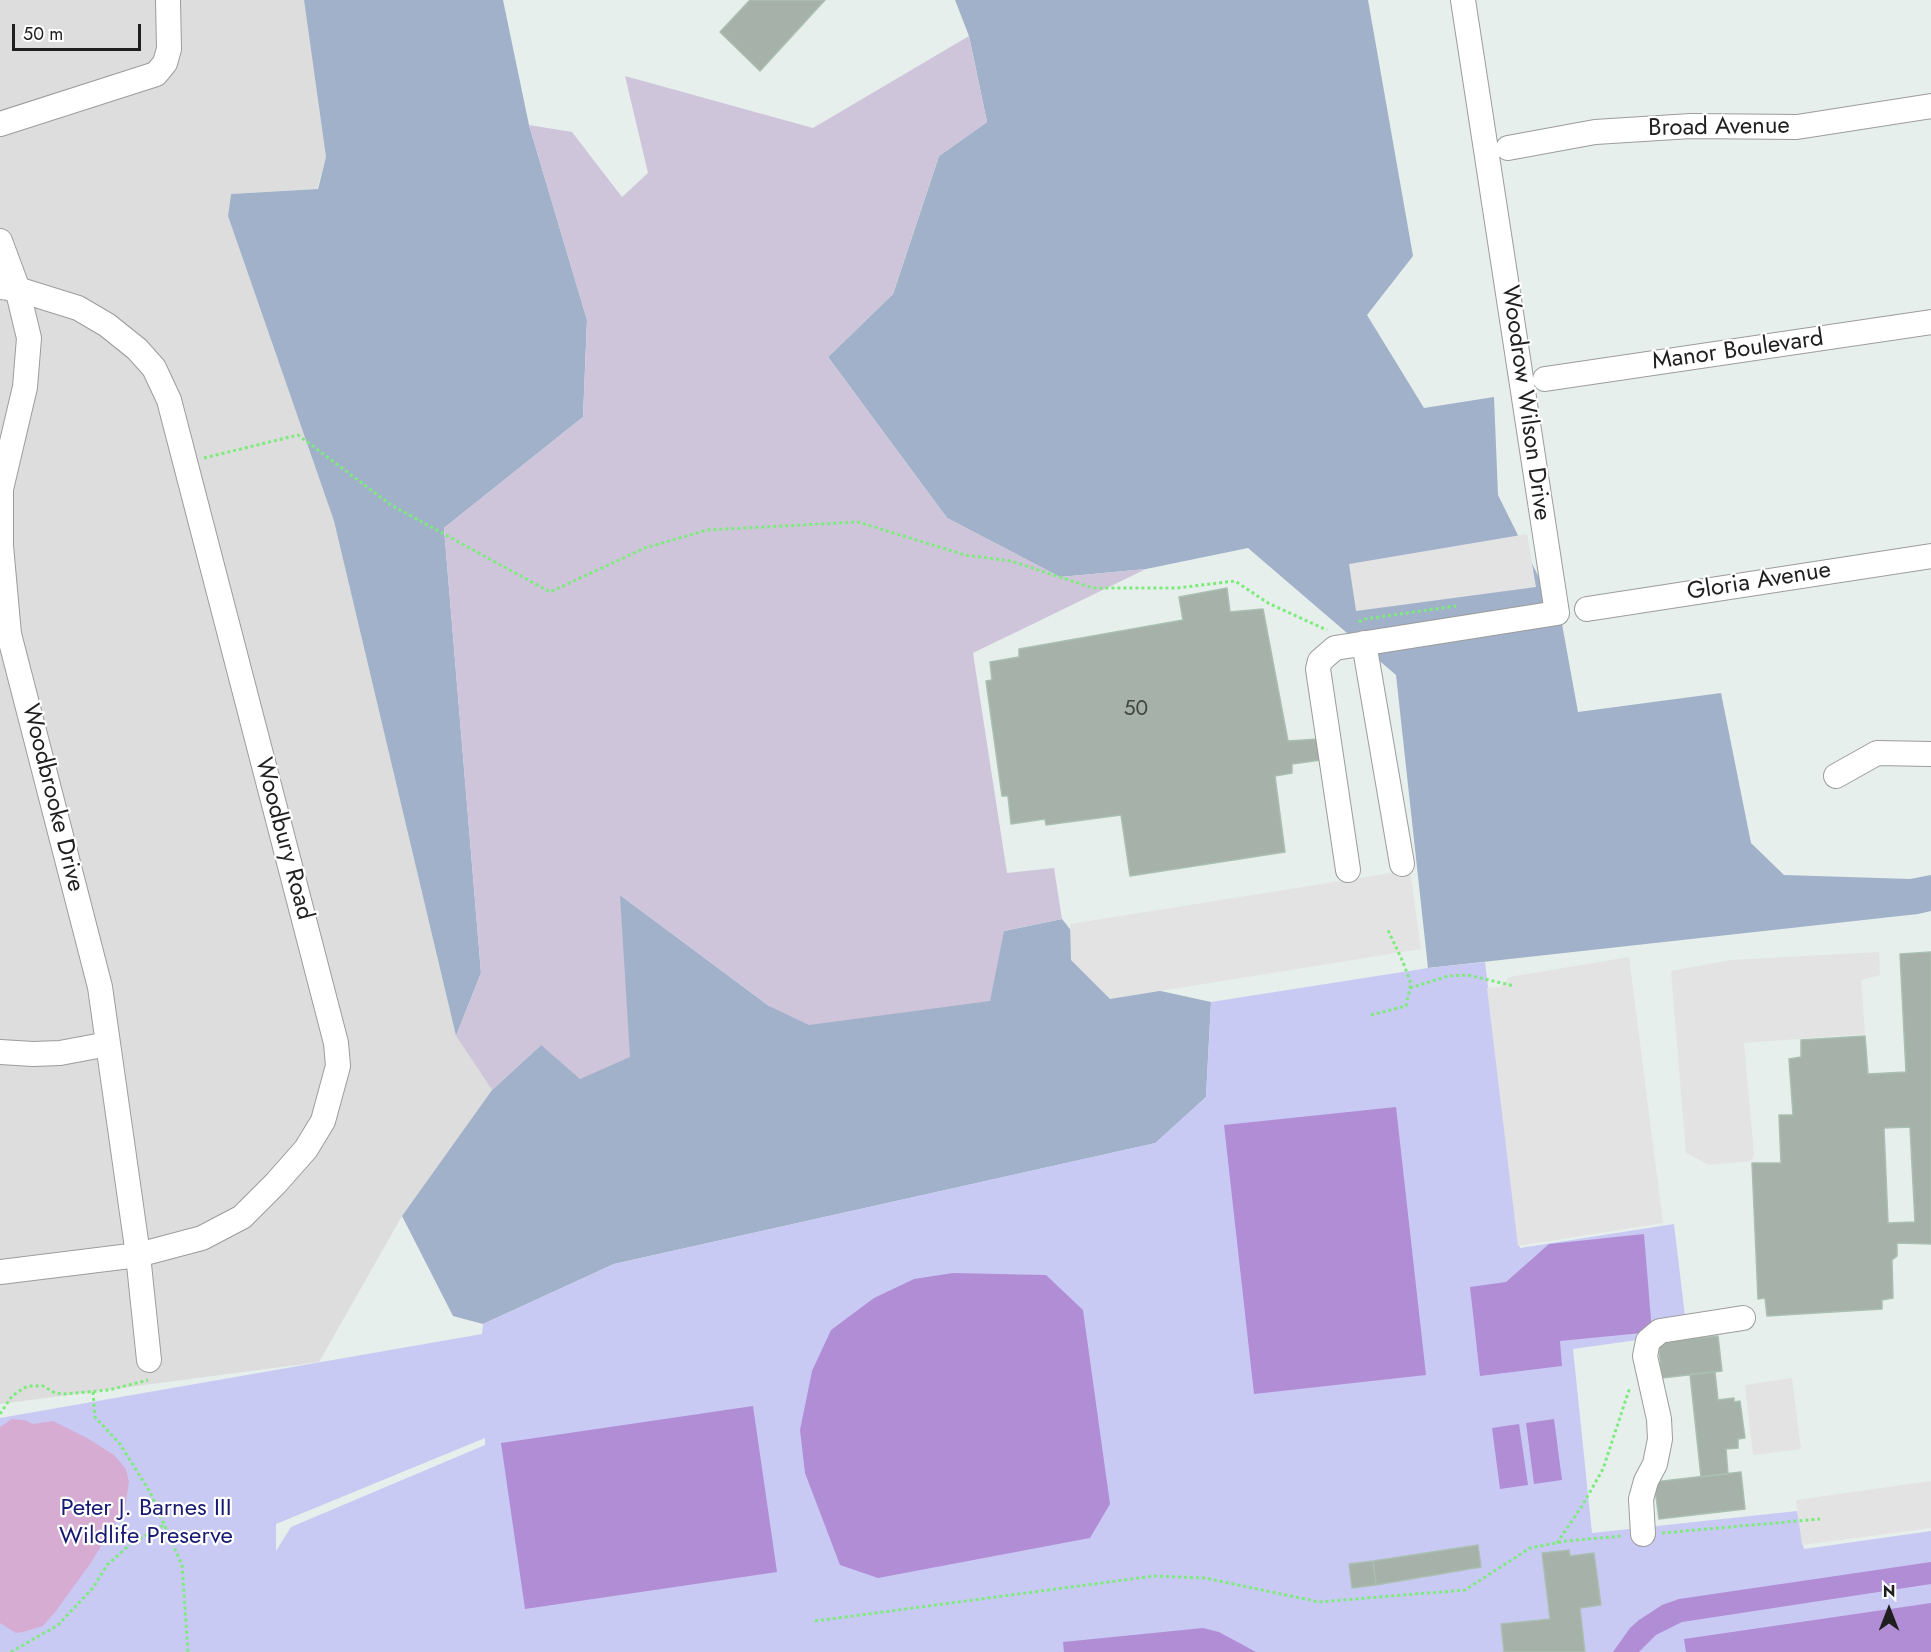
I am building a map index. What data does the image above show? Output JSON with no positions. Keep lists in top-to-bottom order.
{
  "streets": {
    "street": [
      "Broad Avenue",
      "Manor Boulevard",
      "Woodrow Wilson Drive",
      "Gloria Avenue",
      "Woodbrooke Drive",
      "Woodbury Road"
    ]
  },
  "crossings": [
    ["Woodbrooke Drive", "Woodbury Road"]
  ],
  "parks": ["Peter J. Barnes III Wildlife Preserve"],
  "house_numbers": ["50"],
  "scale_bar": "50 m",
  "north": "top"
}
